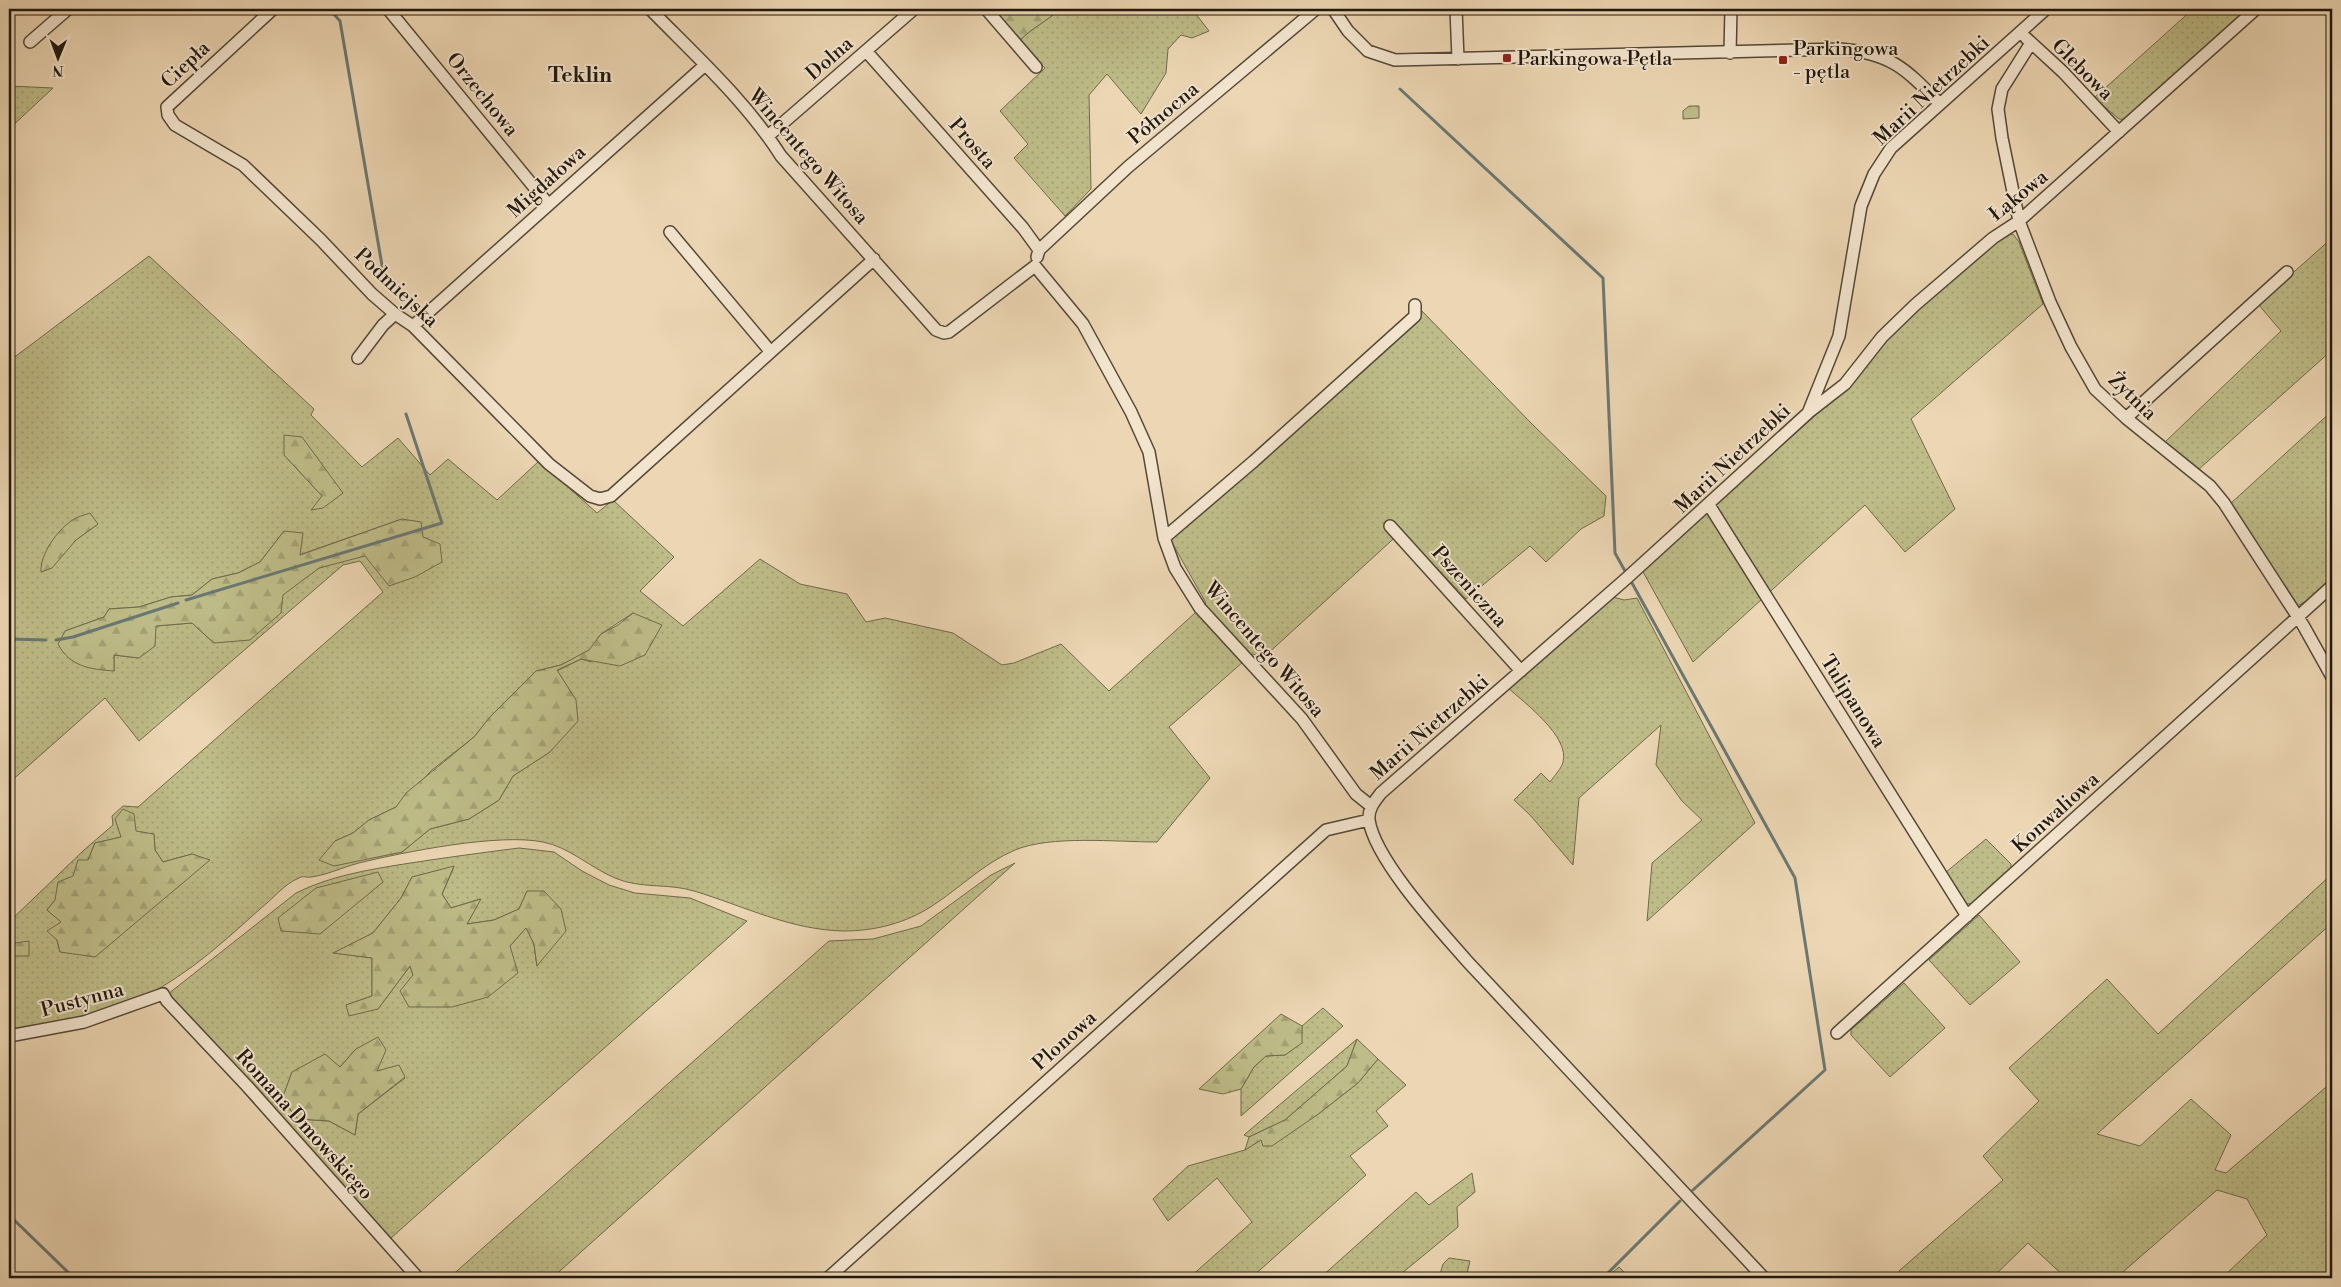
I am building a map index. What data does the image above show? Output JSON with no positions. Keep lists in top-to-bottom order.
{
  "streets": {
    "street": [
      "Dolna",
      "Ciepła",
      "Glebowa",
      "Marii Nietrzebki",
      "Orzechowa",
      "Północna",
      "Prosta",
      "Wincentego Witosa",
      "Migdałowa",
      "Łąkowa",
      "Podmiejska",
      "Żytnia",
      "Pszeniczna",
      "Tulipanowa",
      "Konwaliowa",
      "Pustynna",
      "Plonowa",
      "Romana Dmowskiego"
    ]
  },
  "crossings": [
    ["Dolna", "Prosta"],
    ["Dolna", "Wincentego Witosa"],
    ["Ciepła", "Podmiejska"],
    ["Glebowa", "Marii Nietrzebki"],
    ["Glebowa", "Łąkowa"],
    ["Glebowa", "Żytnia"],
    ["Marii Nietrzebki", "Wincentego Witosa"],
    ["Marii Nietrzebki", "Łąkowa"],
    ["Marii Nietrzebki", "Pszeniczna"],
    ["Marii Nietrzebki", "Tulipanowa"],
    ["Marii Nietrzebki", "Plonowa"],
    ["Orzechowa", "Migdałowa"],
    ["Północna", "Prosta"],
    ["Wincentego Witosa", "Migdałowa"],
    ["Migdałowa", "Podmiejska"],
    ["Łąkowa", "Żytnia"],
    ["Żytnia", "Konwaliowa"],
    ["Tulipanowa", "Konwaliowa"],
    ["Pustynna", "Romana Dmowskiego"]
  ],
  "districts": ["Teklin"],
  "places": {
    "transit": ["Parkingowa Pętla", "Parkingowa - pętla"]
  },
  "north": "bottom"
}
